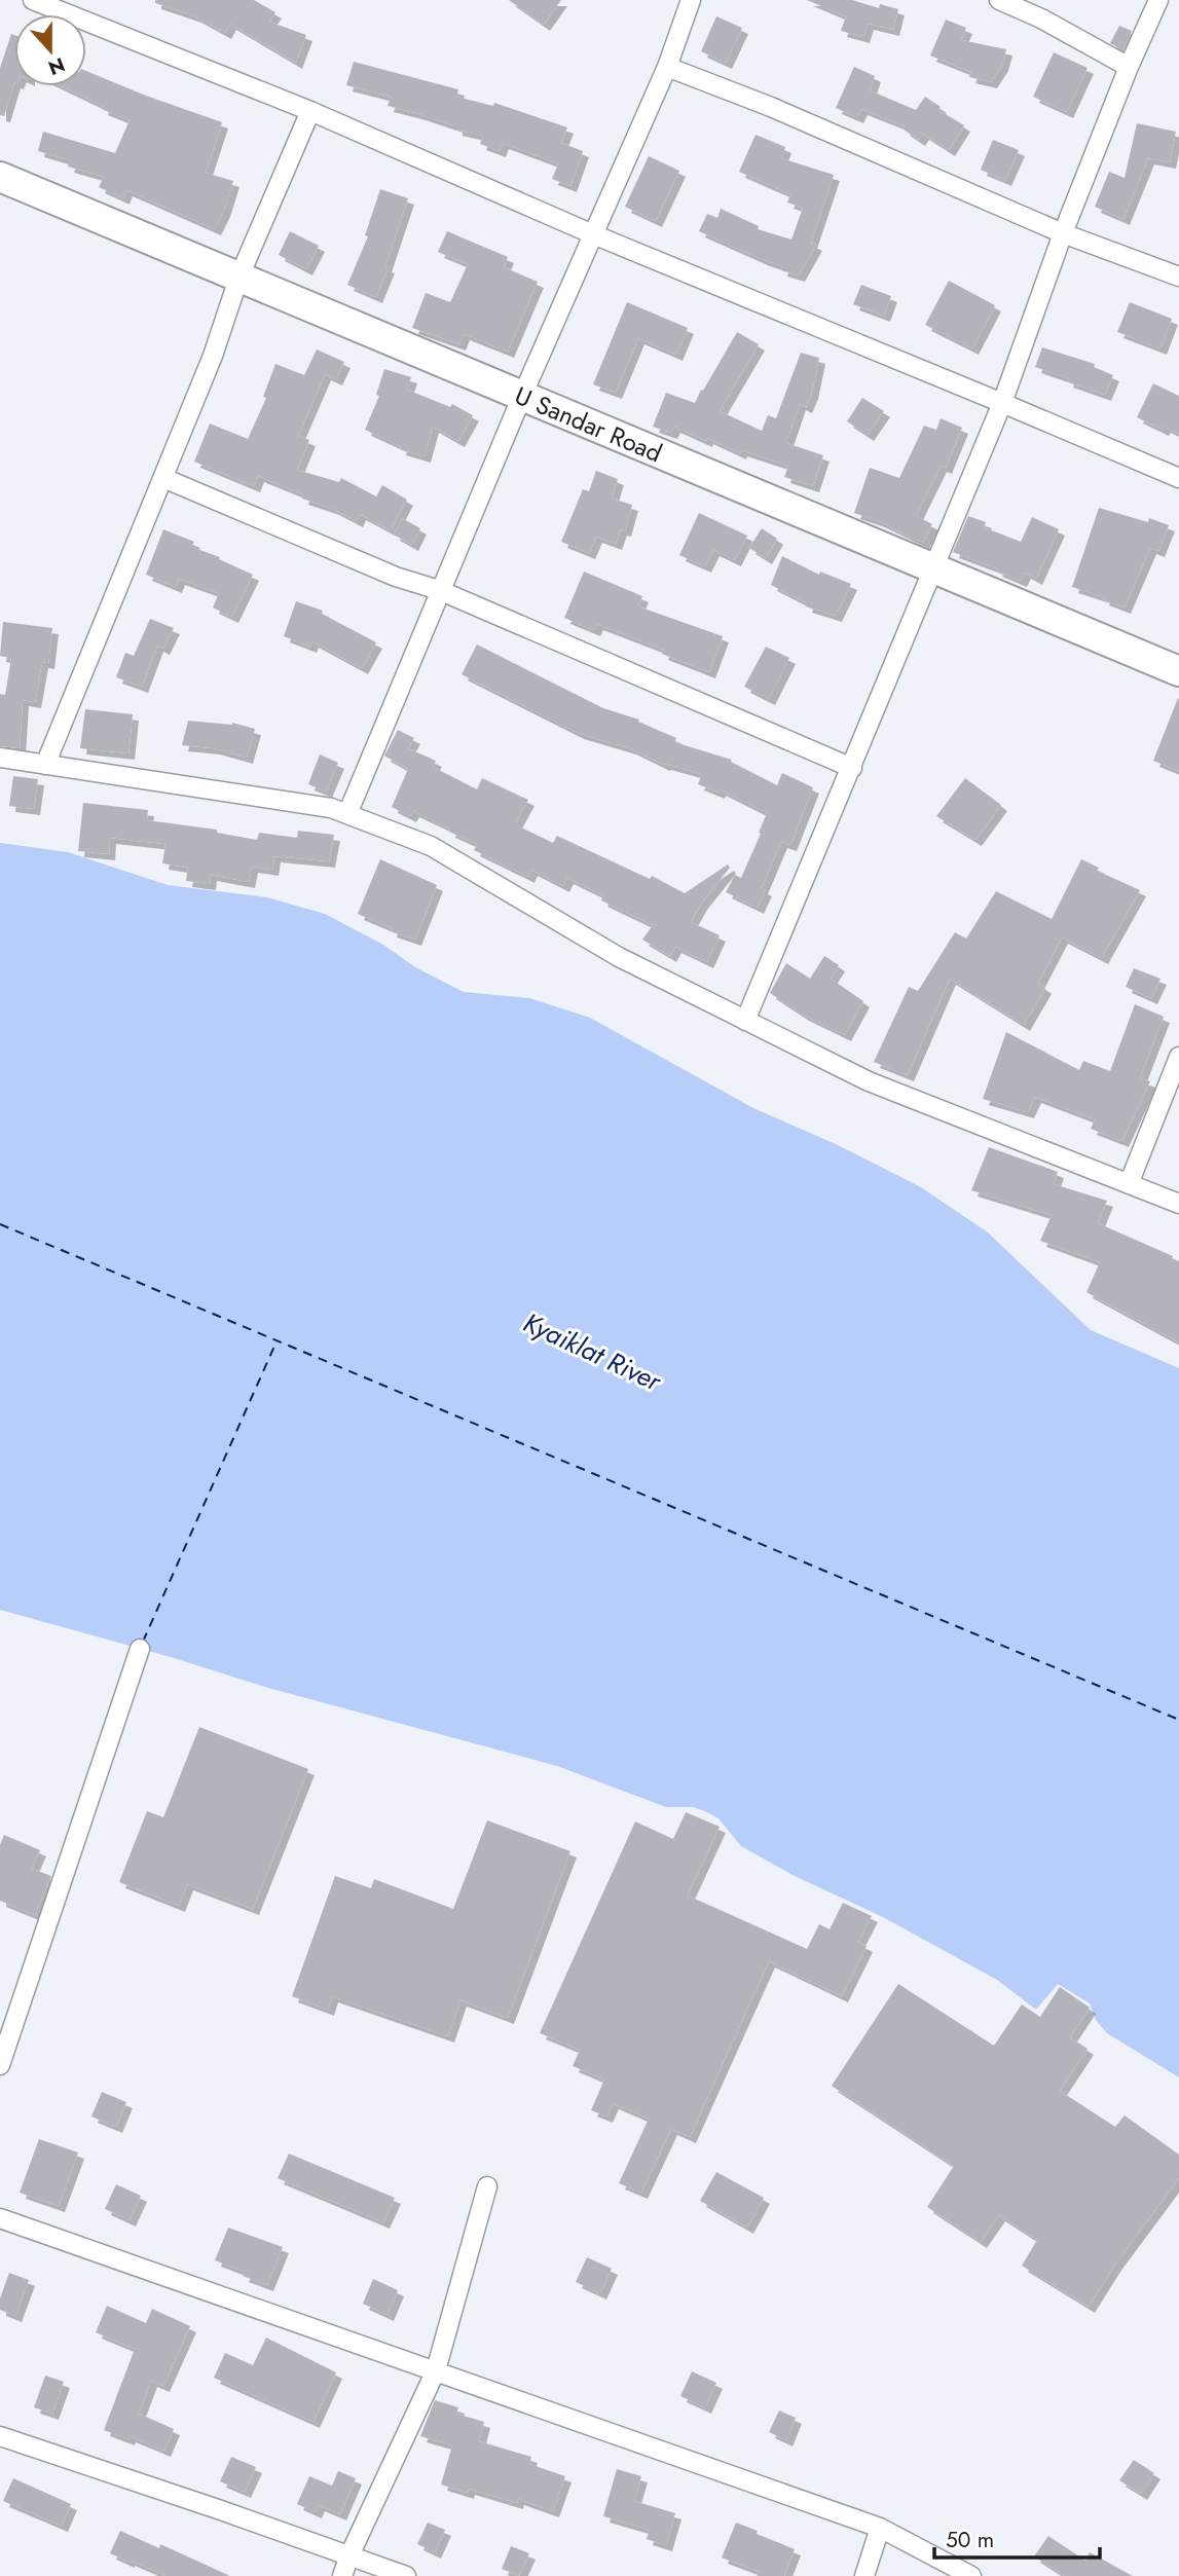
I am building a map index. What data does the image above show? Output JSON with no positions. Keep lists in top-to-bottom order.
{
  "streets": {
    "main road": ["U Sandar Road"]
  },
  "water": ["Kyaiklat River"],
  "scale_bar": "50 m",
  "north": "bottom"
}
